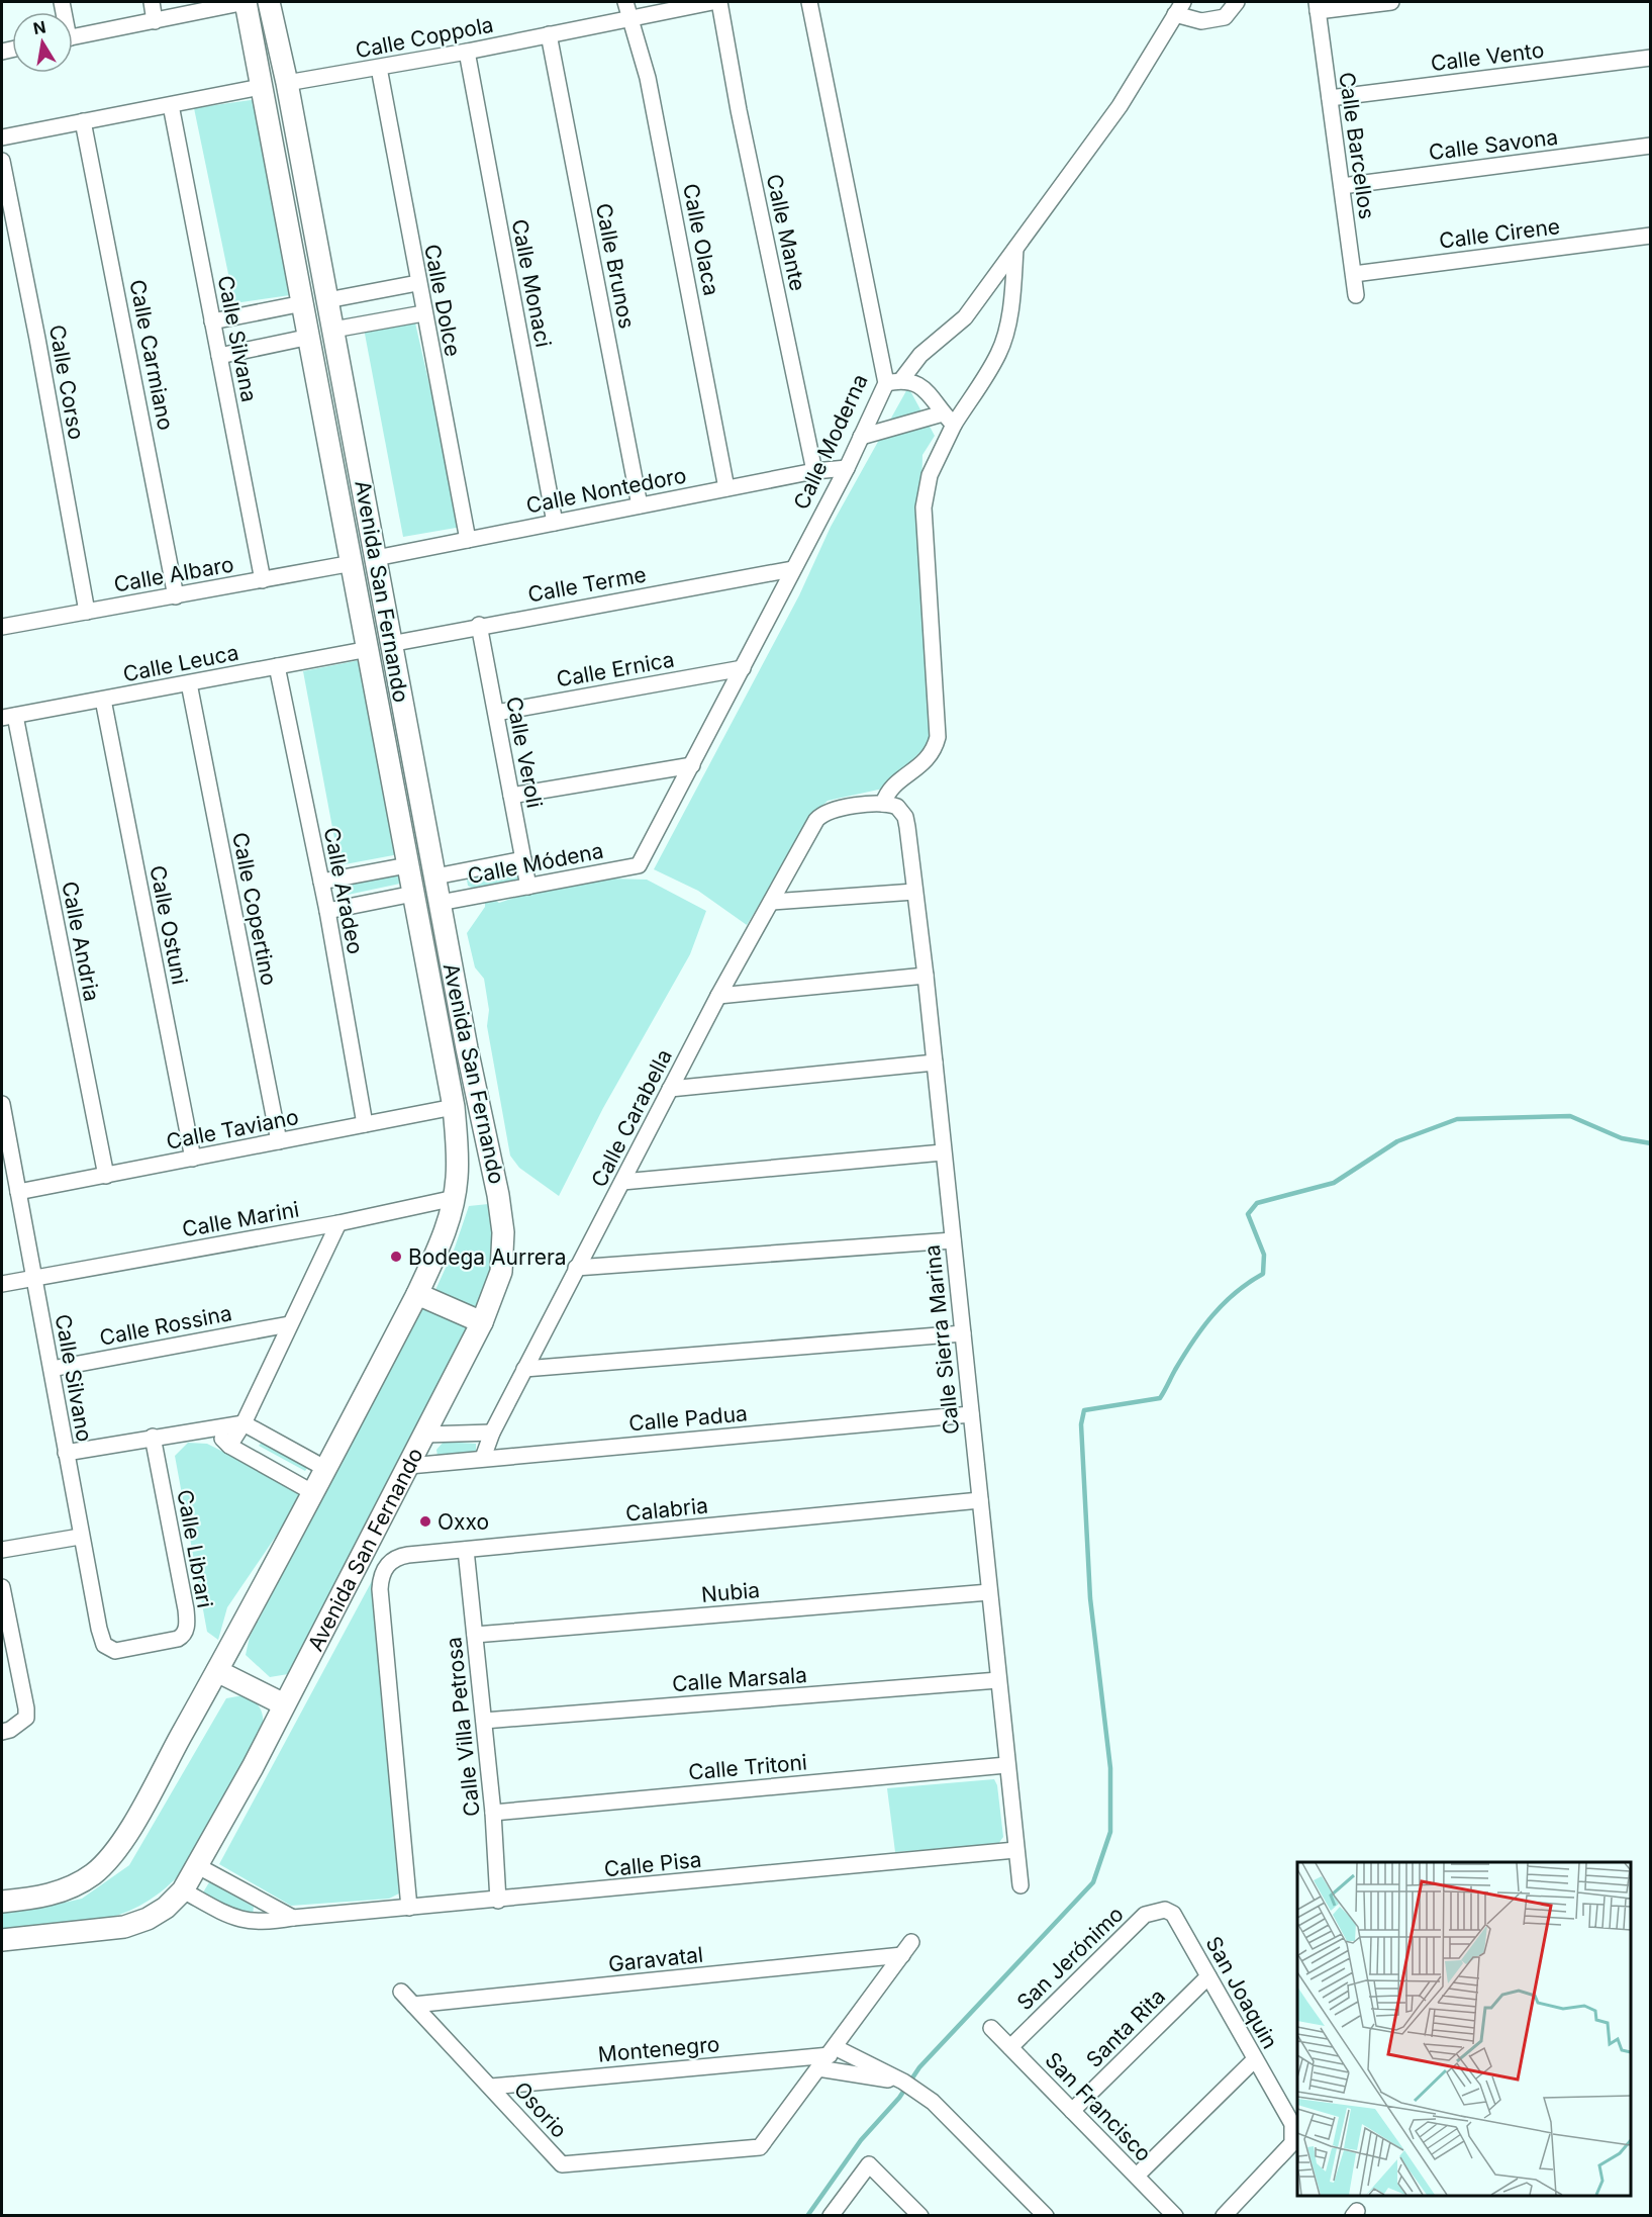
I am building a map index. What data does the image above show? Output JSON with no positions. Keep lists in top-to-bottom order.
{
  "streets": {
    "street": [
      "Calle Coppola",
      "Calle Vento",
      "Calle Savona",
      "Calle Barcellos",
      "Calle Mante",
      "Calle Cirene",
      "Calle Olaca",
      "Calle Brunos",
      "Calle Monaci",
      "Calle Dolce",
      "Calle Silvana",
      "Calle Carmiano",
      "Calle Corso",
      "Calle Moderna",
      "Calle Nontedoro",
      "Calle Albaro",
      "Calle Terme",
      "Avenida San Fernando",
      "Calle Leuca",
      "Calle Ernica",
      "Calle Veroli",
      "Calle Módena",
      "Calle Aradeo",
      "Calle Copertino",
      "Calle Ostuni",
      "Calle Andria",
      "Calle Carabella",
      "Calle Taviano",
      "Calle Marini",
      "Calle Rossina",
      "Calle Sierra Marina",
      "Calle Silvano",
      "Calle Padua",
      "Calabria",
      "Calle Librari",
      "Nubia",
      "Calle Marsala",
      "Calle Villa Petrosa",
      "Calle Tritoni",
      "Calle Pisa",
      "San Jerónimo",
      "Garavatal",
      "San Joaquin",
      "Santa Rita",
      "Montenegro",
      "San Francisco",
      "Osorio"
    ]
  },
  "crossings": [
    ["Calle Coppola", "Calle Olaca"],
    ["Calle Coppola", "Calle Brunos"],
    ["Calle Coppola", "Calle Monaci"],
    ["Calle Coppola", "Calle Dolce"],
    ["Calle Coppola", "Avenida San Fernando"],
    ["Calle Vento", "Calle Barcellos"],
    ["Calle Savona", "Calle Barcellos"],
    ["Calle Barcellos", "Calle Cirene"],
    ["Calle Mante", "Calle Nontedoro"],
    ["Calle Olaca", "Calle Nontedoro"],
    ["Calle Brunos", "Calle Nontedoro"],
    ["Calle Monaci", "Calle Nontedoro"],
    ["Calle Dolce", "Calle Nontedoro"],
    ["Calle Silvana", "Calle Albaro"],
    ["Calle Carmiano", "Calle Albaro"],
    ["Calle Corso", "Calle Albaro"],
    ["Calle Moderna", "Calle Nontedoro"],
    ["Calle Moderna", "Calle Terme"],
    ["Calle Moderna", "Calle Ernica"],
    ["Calle Moderna", "Calle Módena"],
    ["Calle Nontedoro", "Avenida San Fernando"],
    ["Calle Albaro", "Avenida San Fernando"],
    ["Calle Terme", "Avenida San Fernando"],
    ["Calle Terme", "Calle Veroli"],
    ["Avenida San Fernando", "Calle Leuca"],
    ["Avenida San Fernando", "Calle Módena"],
    ["Avenida San Fernando", "Calle Taviano"],
    ["Avenida San Fernando", "Calle Marini"],
    ["Avenida San Fernando", "Calle Padua"],
    ["Avenida San Fernando", "Calle Pisa"],
    ["Calle Leuca", "Calle Aradeo"],
    ["Calle Leuca", "Calle Copertino"],
    ["Calle Leuca", "Calle Ostuni"],
    ["Calle Leuca", "Calle Andria"],
    ["Calle Ernica", "Calle Veroli"],
    ["Calle Veroli", "Calle Módena"],
    ["Calle Aradeo", "Calle Taviano"],
    ["Calle Copertino", "Calle Taviano"],
    ["Calle Ostuni", "Calle Taviano"],
    ["Calle Andria", "Calle Taviano"],
    ["Calle Carabella", "Calle Sierra Marina"],
    ["Calle Carabella", "Calle Padua"],
    ["Calle Taviano", "Calle Silvano"],
    ["Calle Marini", "Calle Silvano"],
    ["Calle Rossina", "Calle Silvano"],
    ["Calle Sierra Marina", "Calle Padua"],
    ["Calle Sierra Marina", "Calabria"],
    ["Calle Sierra Marina", "Nubia"],
    ["Calle Sierra Marina", "Calle Marsala"],
    ["Calle Sierra Marina", "Calle Tritoni"],
    ["Calle Sierra Marina", "Calle Pisa"],
    ["Calle Silvano", "Calle Librari"],
    ["Calabria", "Calle Villa Petrosa"],
    ["Calabria", "Calle Pisa"],
    ["Nubia", "Calle Villa Petrosa"],
    ["Calle Marsala", "Calle Villa Petrosa"],
    ["Calle Villa Petrosa", "Calle Tritoni"],
    ["Calle Villa Petrosa", "Calle Pisa"],
    ["San Jerónimo", "San Joaquin"],
    ["San Jerónimo", "San Francisco"],
    ["Garavatal", "Osorio"],
    ["San Joaquin", "Santa Rita"],
    ["Santa Rita", "San Francisco"],
    ["Montenegro", "Osorio"]
  ],
  "places": ["Bodega Aurrera", "Oxxo"],
  "north": "top"
}
